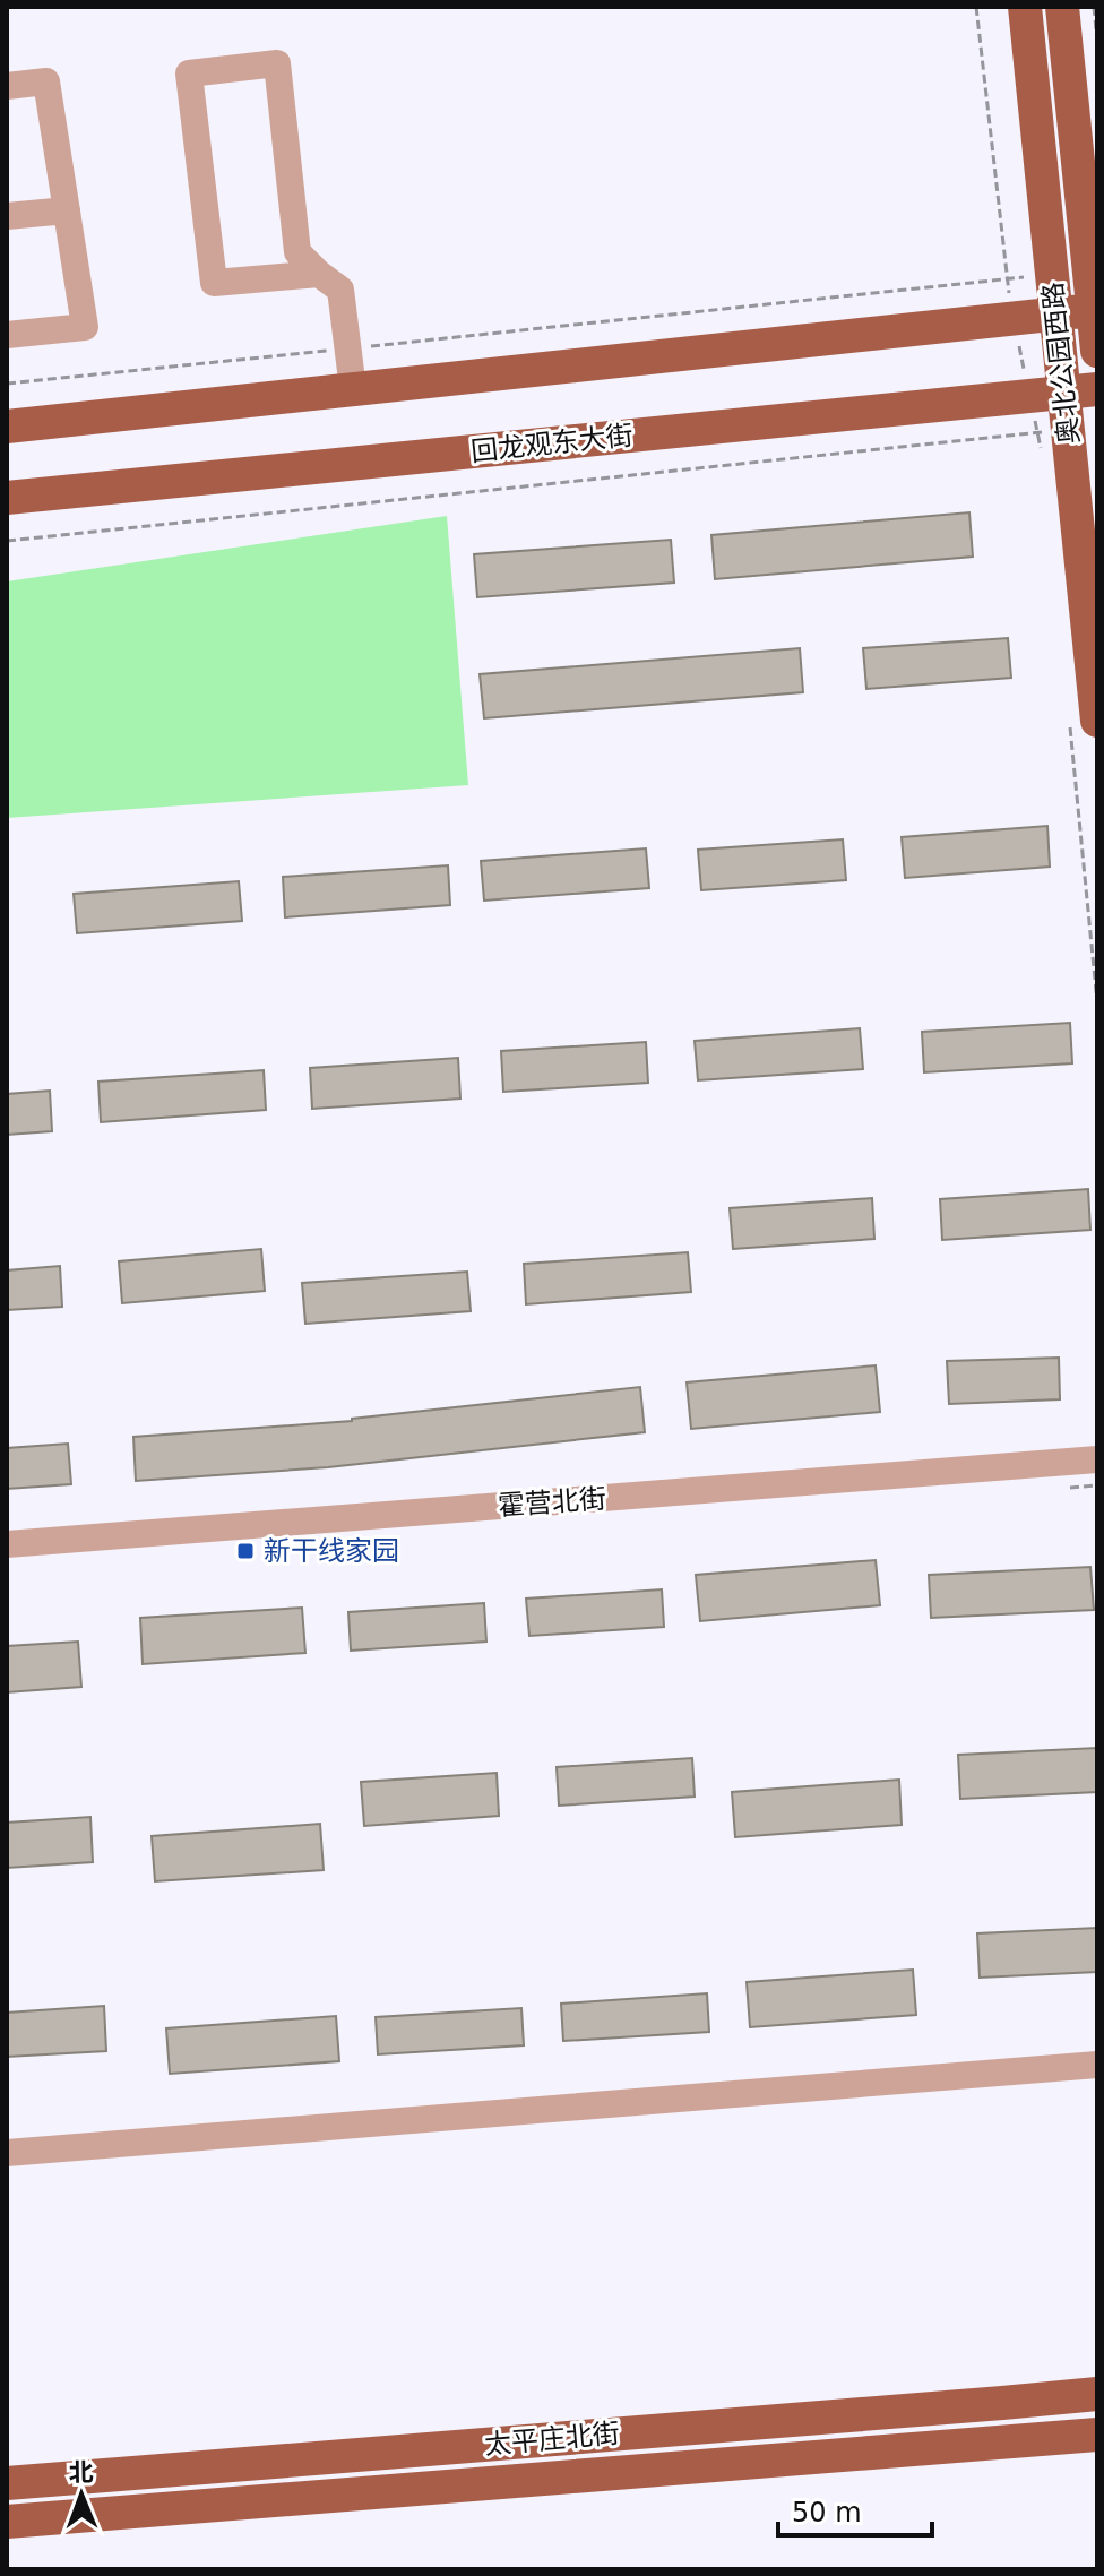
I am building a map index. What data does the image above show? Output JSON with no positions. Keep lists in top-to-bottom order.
{
  "streets": {
    "main road": ["奥北公园西路", "回龙观东大街", "太平庄北街"],
    "street": ["霍营北街"]
  },
  "crossings": [
    ["奥北公园西路", "回龙观东大街"]
  ],
  "places": {
    "transit": ["新干线家园"]
  },
  "scale_bar": "50 m",
  "north": "top"
}
